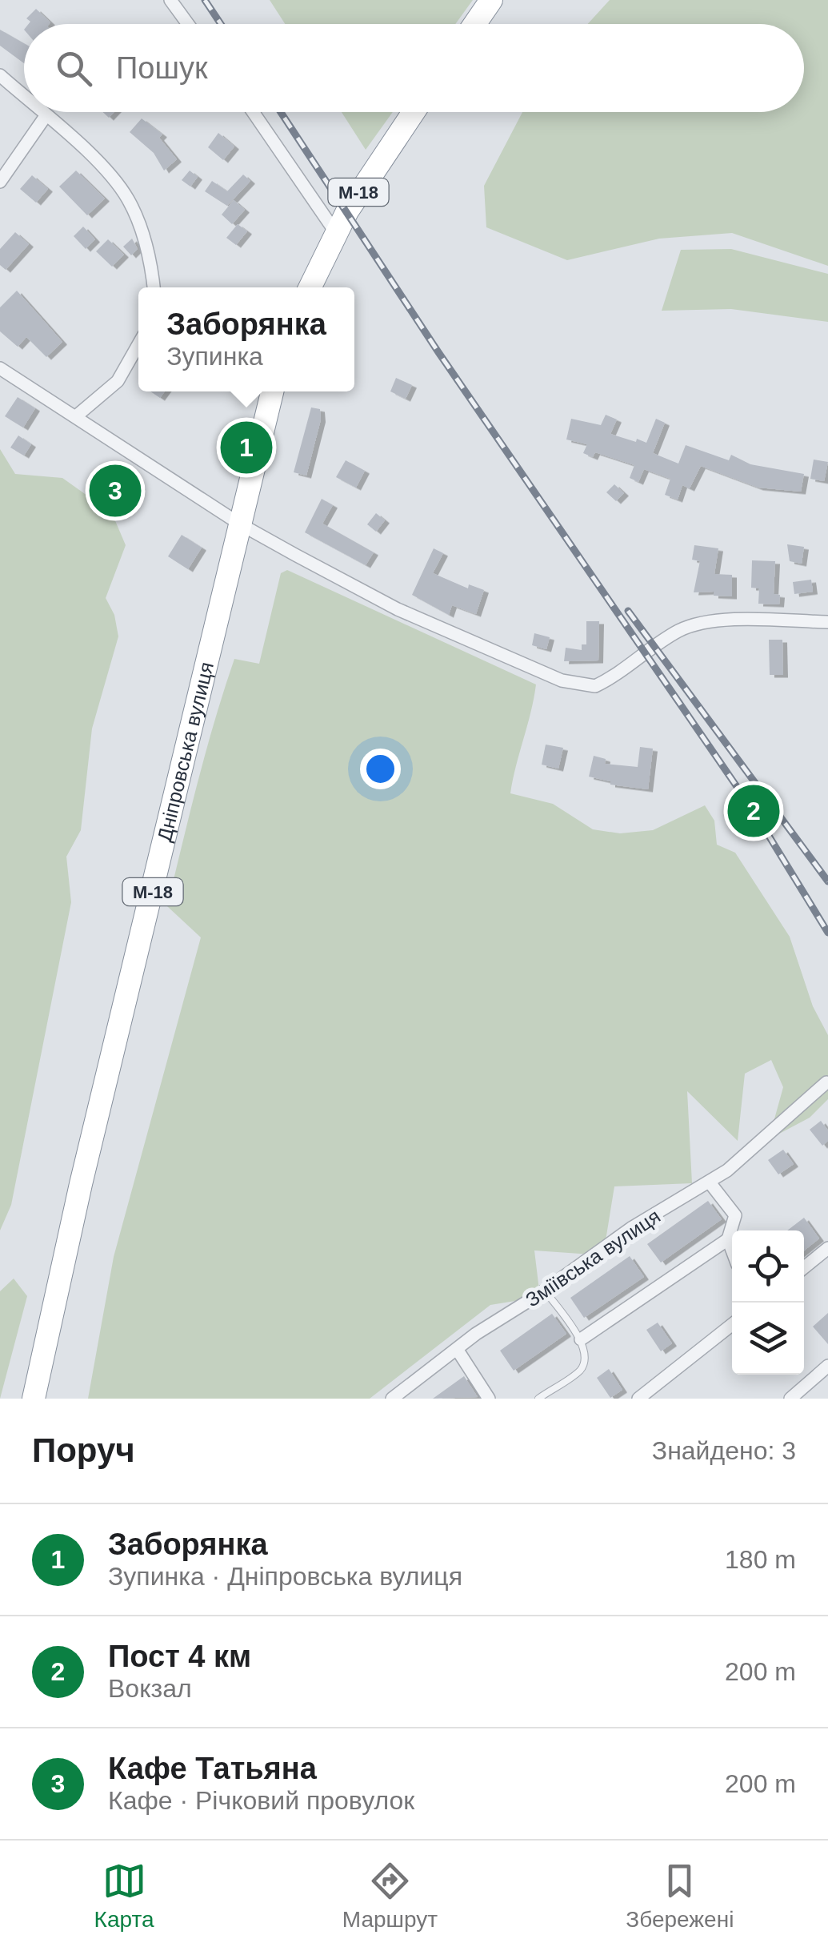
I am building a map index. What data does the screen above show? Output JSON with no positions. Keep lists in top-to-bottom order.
{
  "streets": {
    "highway": ["М-18", "Дніпровська вулиця"],
    "street": ["Зміївська вулиця"]
  },
  "page": {
    "search": "Пошук",
    "popup": ["Заборянка", "Зупинка"],
    "pins": ["1", "3", "2"],
    "heading": ["Поруч", "Знайдено: 3"],
    "list": [
      {
        "mark": "1",
        "name": "Заборянка",
        "note": "Зупинка · Дніпровська вулиця",
        "value": "180 m"
      },
      {
        "mark": "2",
        "name": "Пост 4 км",
        "note": "Вокзал",
        "value": "200 m"
      },
      {
        "mark": "3",
        "name": "Кафе Татьяна",
        "note": "Кафе · Річковий провулок",
        "value": "200 m"
      }
    ],
    "nav": ["Карта", "Маршрут", "Збережені"]
  }
}
